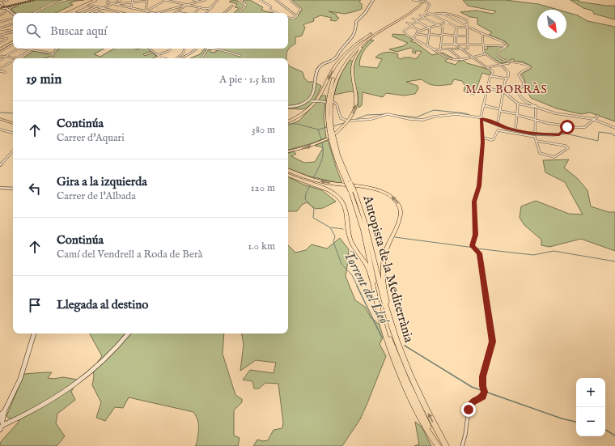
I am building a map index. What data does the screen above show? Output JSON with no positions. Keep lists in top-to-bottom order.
{
  "streets": {
    "highway": ["Autopista de la Mediterrània"]
  },
  "districts": ["MAS BORRÀS"],
  "water": ["Torrent del Lleó"],
  "north": "bottom right",
  "page": {
    "search": "Buscar aquí",
    "heading": ["19 min", "A pie · 1.5 km"],
    "list": [
      ["Continúa", "Carrer d'Aquari", "380 m"],
      ["Gira a la izquierda", "Carrer de l'Albada", "120 m"],
      ["Continúa", "Camí del Vendrell a Roda de Berà", "1.0 km"],
      "Llegada al destino"
    ],
    "map_buttons": ["+", "−"]
  }
}
